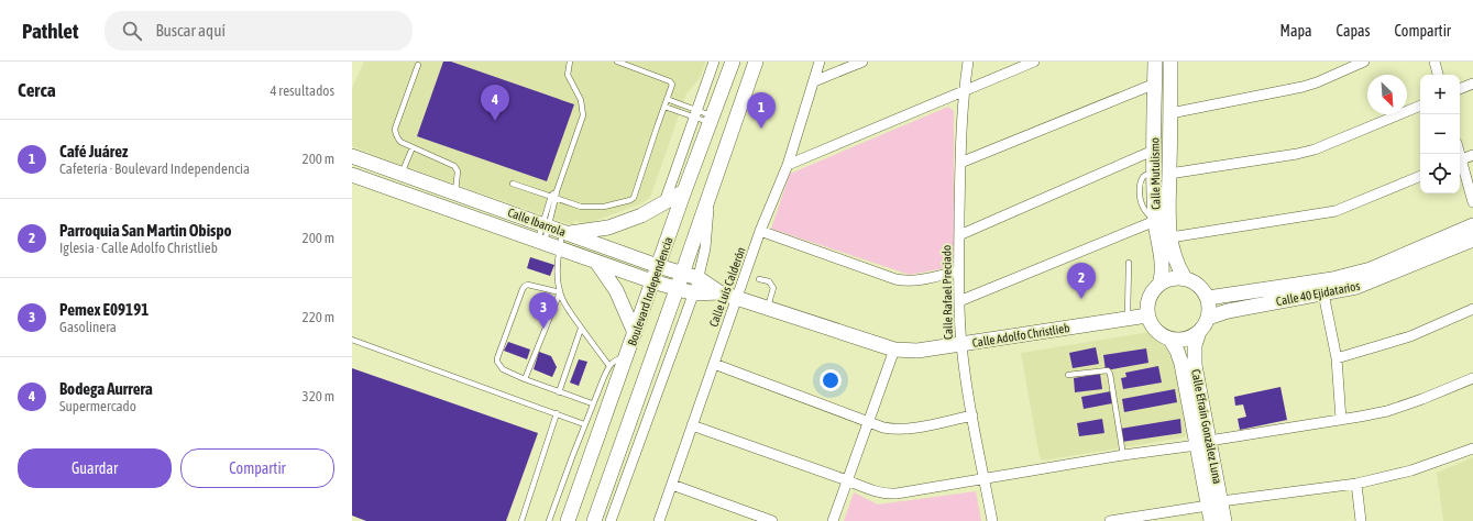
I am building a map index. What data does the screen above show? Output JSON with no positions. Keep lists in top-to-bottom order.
{
  "streets": {
    "main road": [
      "Calle Mutulismo",
      "Calle Ibarrola",
      "Boulevard Independencia",
      "Calle 40 Ejidatarios",
      "Calle Adolfo Christlieb",
      "Calle Efraín González Luna"
    ],
    "street": ["Calle Luis Calderón", "Calle Rafael Preciado"]
  },
  "crossings": [
    ["Calle Mutulismo", "Calle 40 Ejidatarios"],
    ["Calle Mutulismo", "Calle Adolfo Christlieb"],
    ["Calle Mutulismo", "Calle Efraín González Luna"],
    ["Calle Ibarrola", "Calle Luis Calderón"],
    ["Calle Ibarrola", "Boulevard Independencia"],
    ["Calle Ibarrola", "Calle Adolfo Christlieb"],
    ["Calle Rafael Preciado", "Calle Adolfo Christlieb"],
    ["Calle 40 Ejidatarios", "Calle Adolfo Christlieb"],
    ["Calle 40 Ejidatarios", "Calle Efraín González Luna"],
    ["Calle Adolfo Christlieb", "Calle Efraín González Luna"]
  ],
  "north": "bottom right",
  "page": {
    "header": "Pathlet",
    "search": "Buscar aquí",
    "nav": ["Mapa", "Capas", "Compartir"],
    "heading": ["Cerca", "4 resultados"],
    "map_buttons": ["+", "−"],
    "pins": [
      "4",
      "1",
      "2",
      "3"
    ],
    "list": [
      {
        "mark": "1",
        "name": "Café Juárez",
        "note": "Cafetería · Boulevard Independencia",
        "value": "200 m"
      },
      {
        "mark": "2",
        "name": "Parroquia San Martin Obispo",
        "note": "Iglesia · Calle Adolfo Christlieb",
        "value": "200 m"
      },
      {
        "mark": "3",
        "name": "Pemex E09191",
        "note": "Gasolinera",
        "value": "220 m"
      },
      {
        "mark": "4",
        "name": "Bodega Aurrera",
        "note": "Supermercado",
        "value": "320 m"
      }
    ],
    "buttons": ["Guardar", "Compartir"]
  }
}
